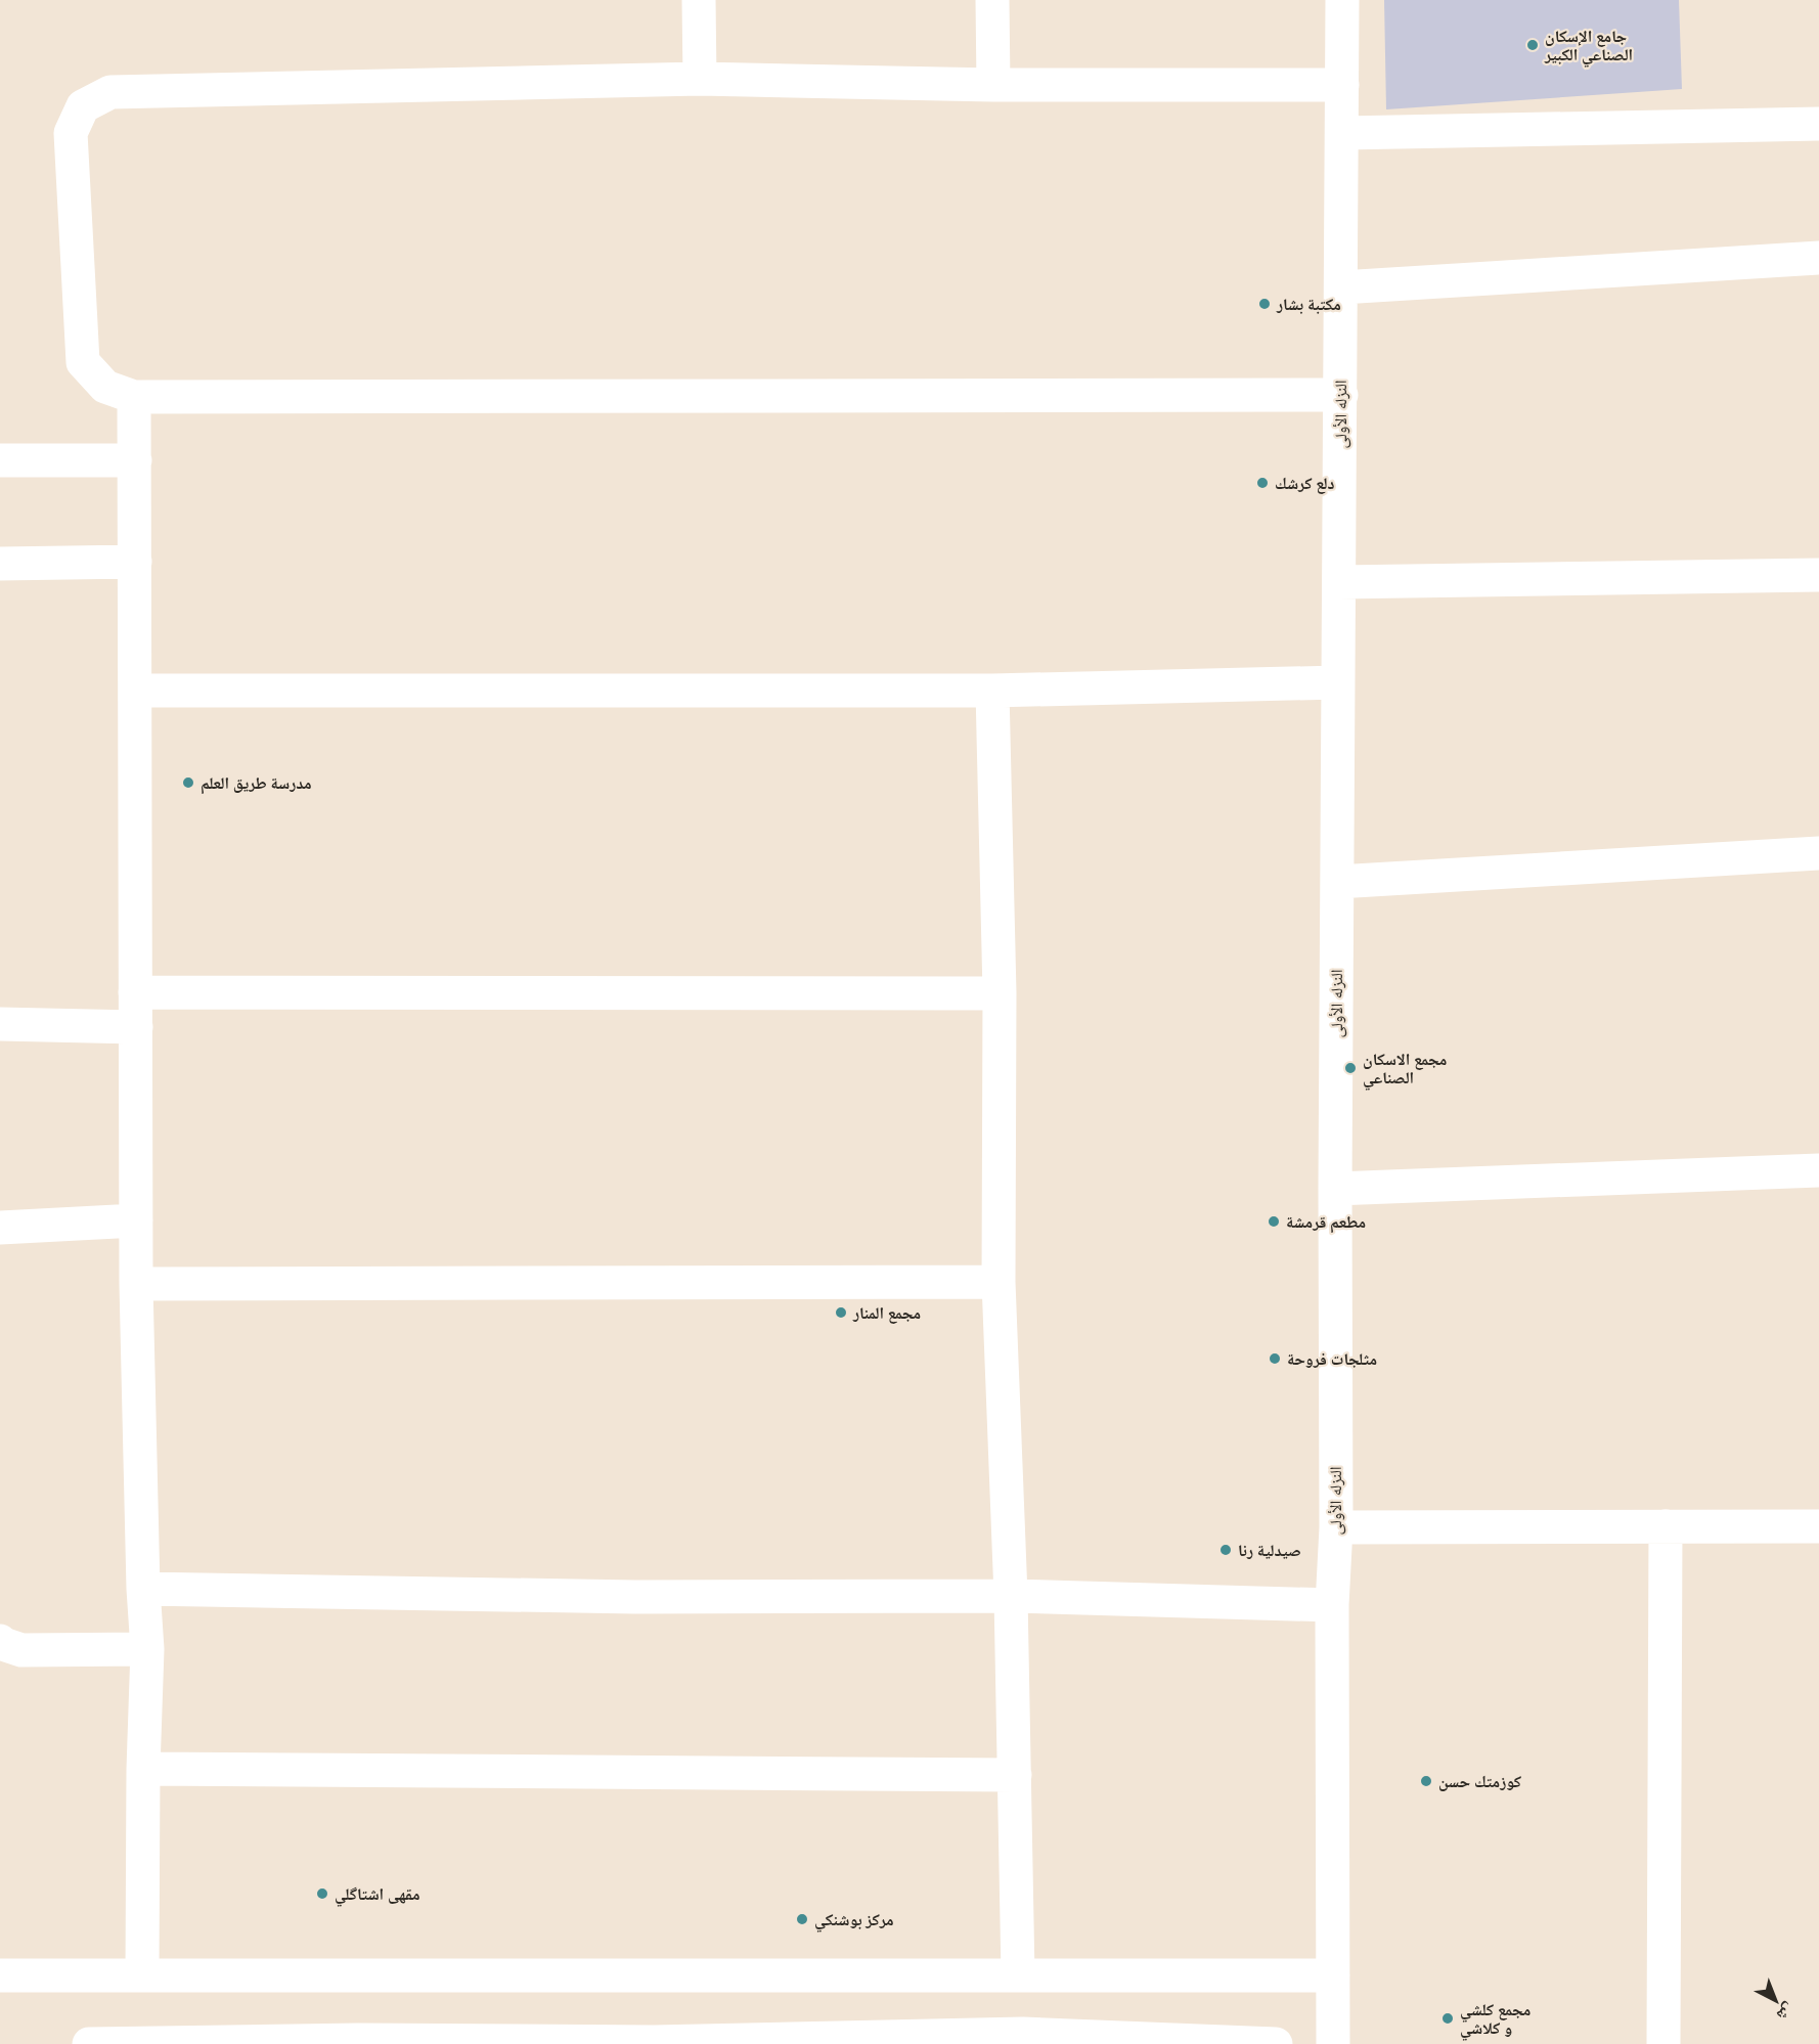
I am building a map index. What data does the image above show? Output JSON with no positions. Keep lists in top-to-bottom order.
{
  "streets": {
    "street": ["النزله الأولى"]
  },
  "places": [
    "جامع الإسكان الصناعي الكبير",
    "مكتبة بشار",
    "دلع كرشك",
    "مدرسة طريق العلم",
    "مجمع الاسكان الصناعي",
    "مطعم قرمشة",
    "مجمع المنار",
    "مثلجات فروحة",
    "صيدلية رنا",
    "كوزمتك حسن",
    "مقهى اشتاگلي",
    "مركز بوشنكي",
    "مجمع كلشي و كلاشي"
  ],
  "north": "bottom right"
}
